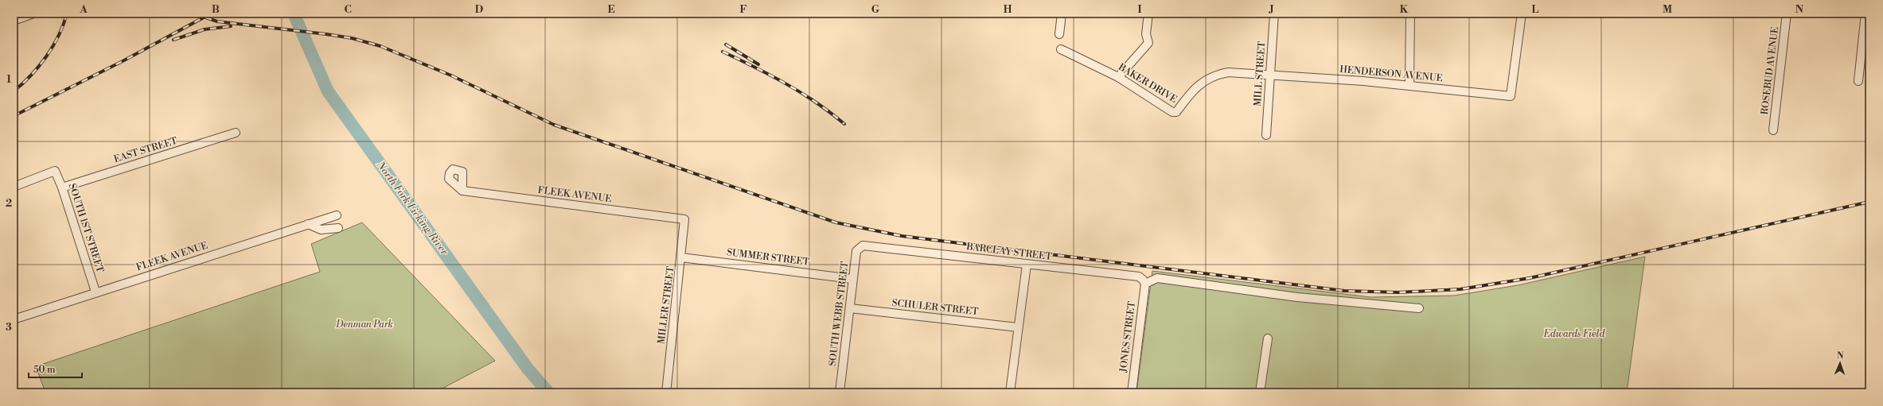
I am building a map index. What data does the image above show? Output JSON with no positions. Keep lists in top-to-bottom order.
{
  "streets": {
    "street": [
      "ROSEBUD AVENUE",
      "MILL STREET",
      "HENDERSON AVENUE",
      "BAKER DRIVE",
      "EAST STREET",
      "FLEEK AVENUE",
      "SOUTH 1ST STREET",
      "BARCLAY STREET",
      "SUMMER STREET",
      "MILLER STREET",
      "SCHULER STREET",
      "SOUTH WEBB STREET",
      "JONES STREET"
    ]
  },
  "crossings": [
    ["MILL STREET", "HENDERSON AVENUE"],
    ["MILL STREET", "BAKER DRIVE"],
    ["HENDERSON AVENUE", "BAKER DRIVE"],
    ["EAST STREET", "SOUTH 1ST STREET"],
    ["FLEEK AVENUE", "SOUTH 1ST STREET"],
    ["FLEEK AVENUE", "MILLER STREET"],
    ["BARCLAY STREET", "SOUTH WEBB STREET"],
    ["BARCLAY STREET", "JONES STREET"],
    ["SUMMER STREET", "MILLER STREET"],
    ["SUMMER STREET", "SOUTH WEBB STREET"],
    ["SCHULER STREET", "SOUTH WEBB STREET"]
  ],
  "water": ["North Fork Licking River"],
  "parks": ["Denman Park", "Edwards Field"],
  "scale_bar": "50 m",
  "north": "top",
  "grid": {
    "columns": [
      "A",
      "B",
      "C",
      "D",
      "E",
      "F",
      "G",
      "H",
      "I",
      "J",
      "K",
      "L",
      "M",
      "N"
    ],
    "rows": ["1", "2", "3"]
  }
}
